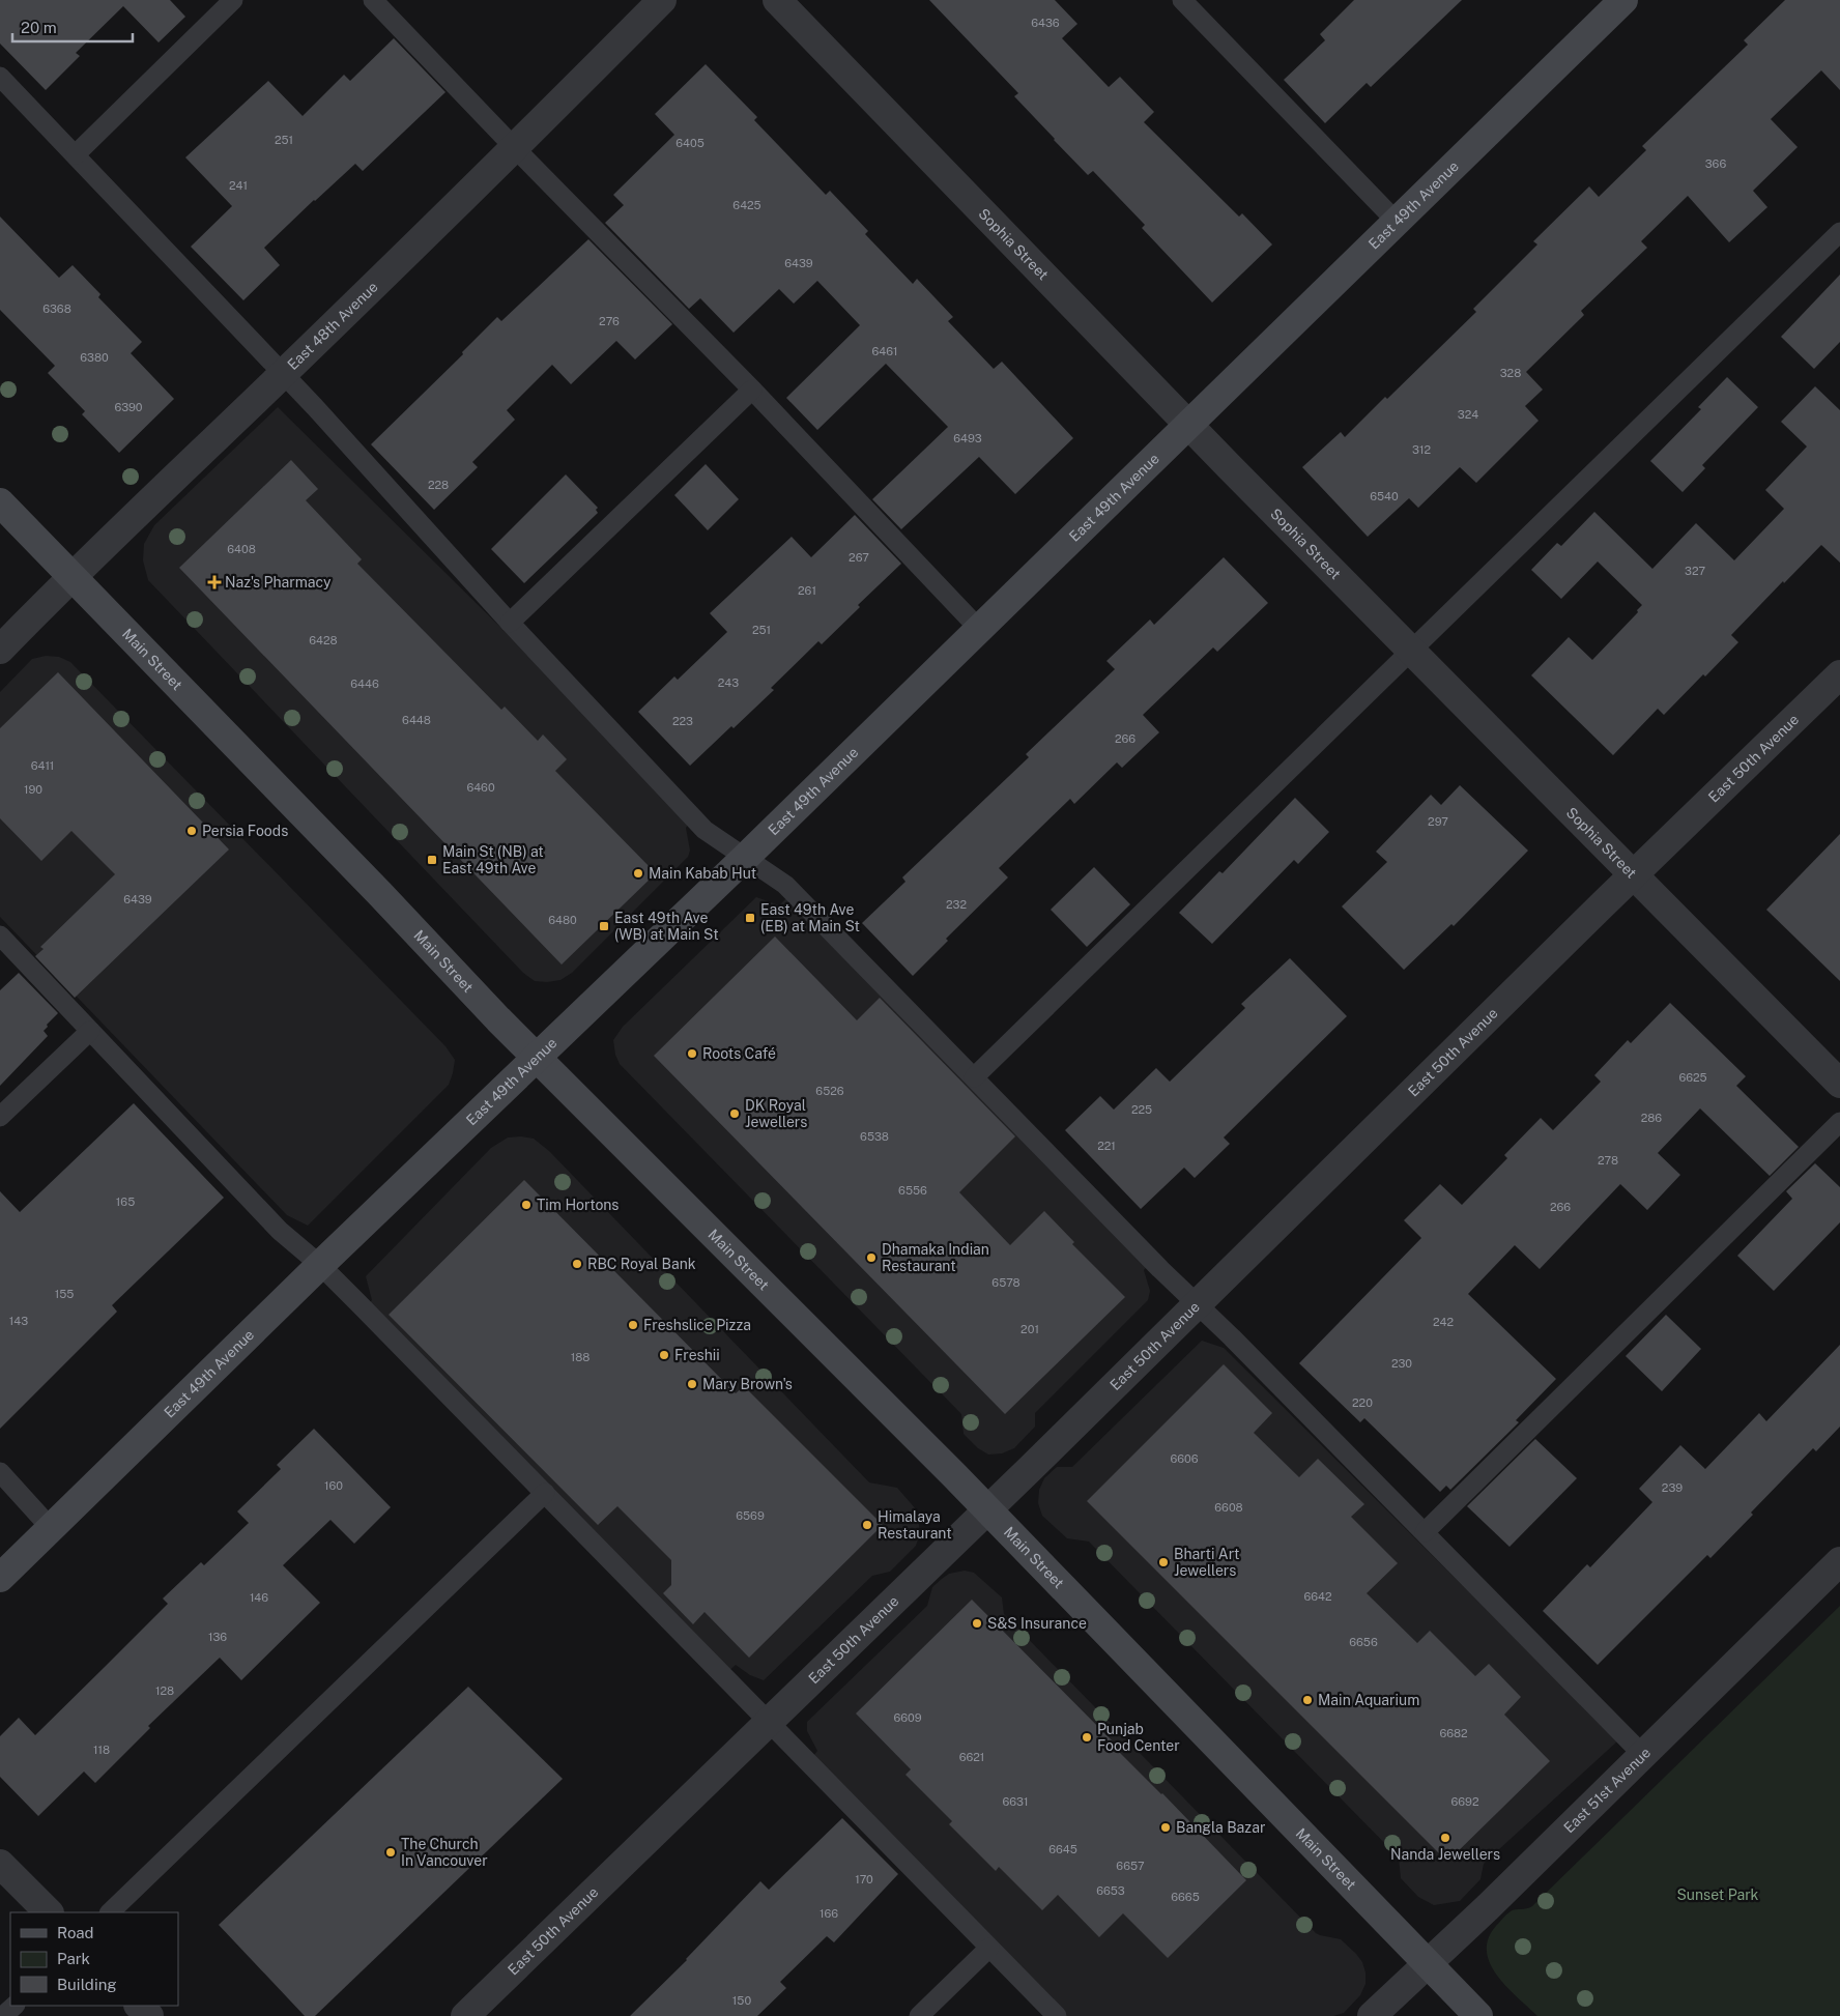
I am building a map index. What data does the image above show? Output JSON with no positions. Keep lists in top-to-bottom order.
{
  "streets": {
    "street": [
      "East 49th Avenue",
      "Sophia Street",
      "East 48th Avenue",
      "Main Street",
      "East 50th Avenue",
      "East 51st Avenue"
    ]
  },
  "crossings": [
    ["East 49th Avenue", "Sophia Street"],
    ["East 49th Avenue", "Main Street"],
    ["Sophia Street", "East 50th Avenue"],
    ["East 48th Avenue", "Main Street"],
    ["Main Street", "East 50th Avenue"],
    ["Main Street", "East 51st Avenue"]
  ],
  "parks": ["Sunset Park"],
  "places": {
    "health": ["Naz's Pharmacy"],
    "other": [
      "Persia Foods",
      "Main Kabab Hut",
      "Roots Café",
      "DK Royal Jewellers",
      "Tim Hortons",
      "Dhamaka Indian Restaurant",
      "RBC Royal Bank",
      "Freshslice Pizza",
      "Freshii",
      "Mary Brown's",
      "Himalaya Restaurant",
      "Bharti Art Jewellers",
      "S&S Insurance",
      "Main Aquarium",
      "Punjab Food Center",
      "Bangla Bazar",
      "Nanda Jewellers",
      "The Church In Vancouver"
    ],
    "transit": ["Main St (NB) at East 49th Ave", "East 49th Ave (EB) at Main St", "East 49th Ave (WB) at Main St"]
  },
  "house_numbers": [
    "6436",
    "251",
    "6405",
    "366",
    "241",
    "6425",
    "6439",
    "6368",
    "276",
    "6461",
    "6380",
    "328",
    "6390",
    "324",
    "6493",
    "312",
    "228",
    "6540",
    "6408",
    "267",
    "327",
    "261",
    "251",
    "6428",
    "243",
    "6446",
    "6448",
    "223",
    "266",
    "6411",
    "6460",
    "190",
    "297",
    "6439",
    "232",
    "6480",
    "6625",
    "6526",
    "225",
    "286",
    "6538",
    "221",
    "278",
    "6556",
    "165",
    "266",
    "6578",
    "155",
    "143",
    "242",
    "201",
    "188",
    "230",
    "220",
    "6606",
    "160",
    "239",
    "6608",
    "6569",
    "6642",
    "146",
    "136",
    "6656",
    "128",
    "6609",
    "6682",
    "118",
    "6621",
    "6631",
    "6692",
    "6645",
    "6657",
    "170",
    "6653",
    "6665",
    "166",
    "150"
  ],
  "legend": ["Road", "Park", "Building"],
  "scale_bar": "20 m"
}
